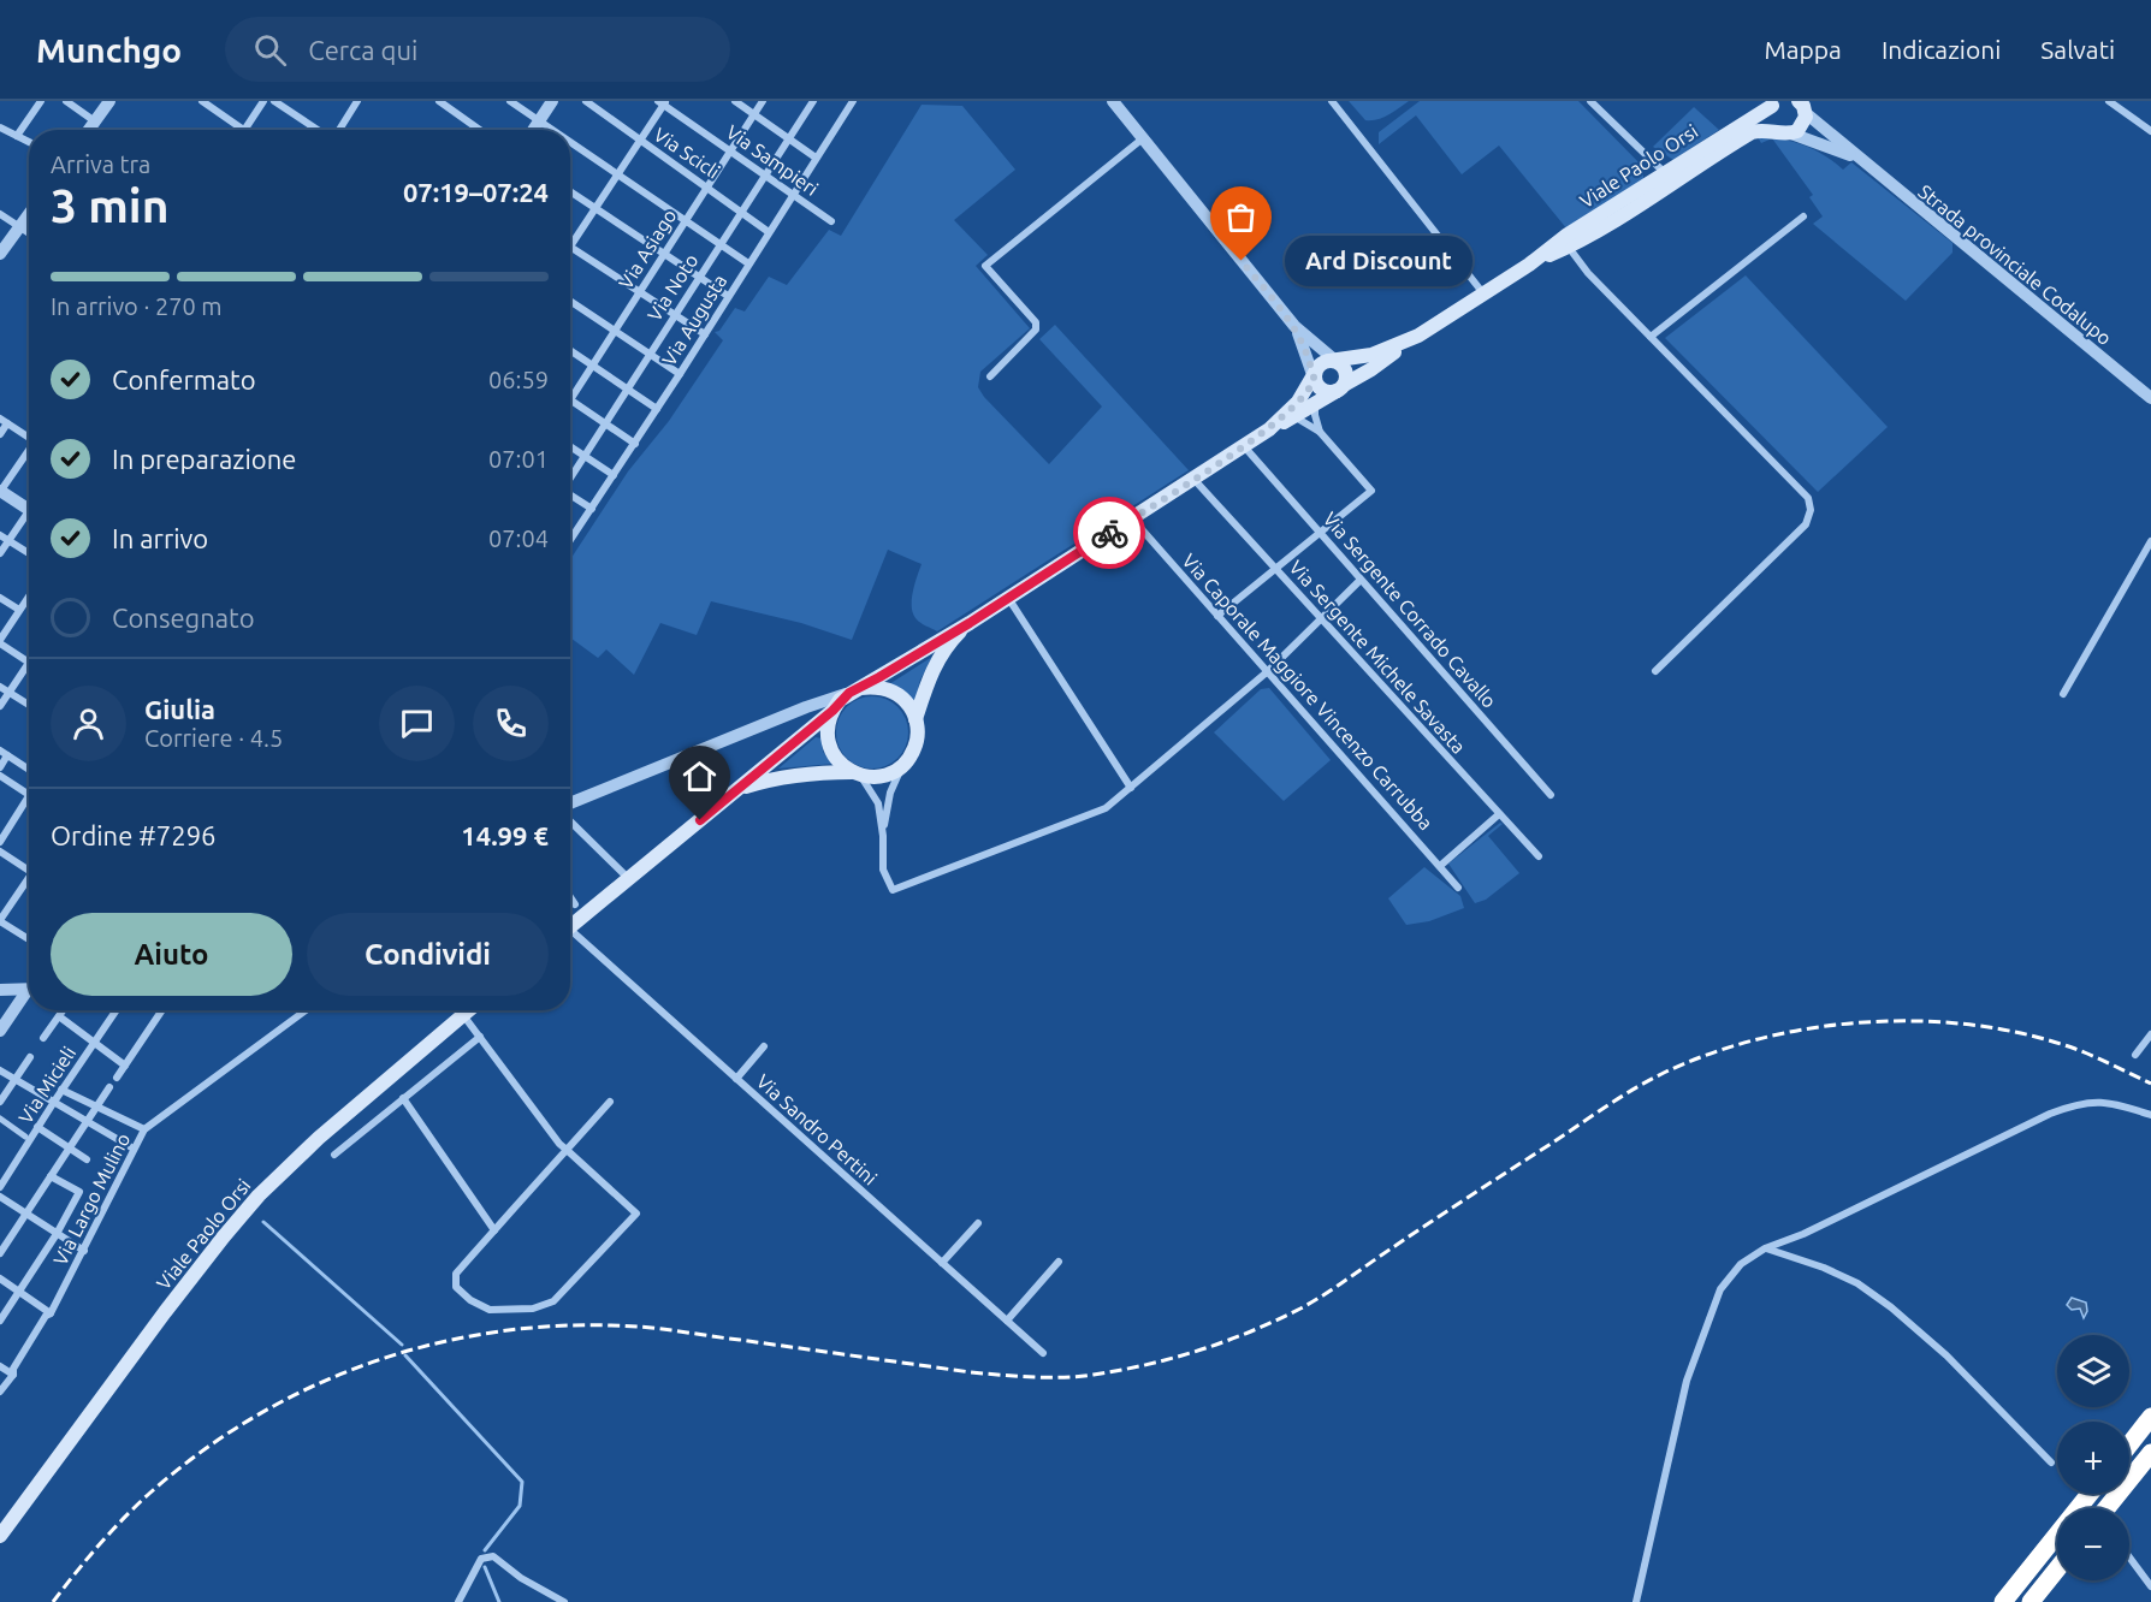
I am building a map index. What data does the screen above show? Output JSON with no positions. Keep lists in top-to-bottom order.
{
  "streets": {
    "main road": ["Viale Paolo Orsi"],
    "street": [
      "Via Scicli",
      "Via Sampieri",
      "Via Asiago",
      "Strada provinciale Codalupo",
      "Via Noto",
      "Via Augusta",
      "Via Sergente Corrado Cavallo",
      "Via Sergente Michele Savasta",
      "Via Caporale Maggiore Vincenzo Carrubba",
      "Via Micieli",
      "Via Sandro Pertini",
      "Via Largo Mulino"
    ]
  },
  "crossings": [
    ["Via Scicli", "Via Asiago"],
    ["Via Scicli", "Via Noto"],
    ["Via Scicli", "Via Augusta"],
    ["Via Sampieri", "Via Asiago"],
    ["Via Sampieri", "Via Noto"],
    ["Via Sampieri", "Via Augusta"]
  ],
  "places": ["Ard Discount"],
  "page": {
    "header": "Munchgo",
    "search": "Cerca qui",
    "nav": ["Mappa", "Indicazioni", "Salvati"],
    "heading": ["3 min", "Arriva tra", "07:19–07:24"],
    "panel": [
      "Giulia",
      "Corriere · 4.5",
      "Ordine #7296",
      "14.99 €"
    ],
    "bubble": "Ard Discount",
    "bar": "In arrivo · 270 m",
    "list": [
      ["Confermato", "06:59"],
      ["In preparazione", "07:01"],
      ["In arrivo", "07:04"],
      "Consegnato"
    ],
    "buttons": ["Aiuto", "Condividi"],
    "map_buttons": ["+", "−"]
  }
}
